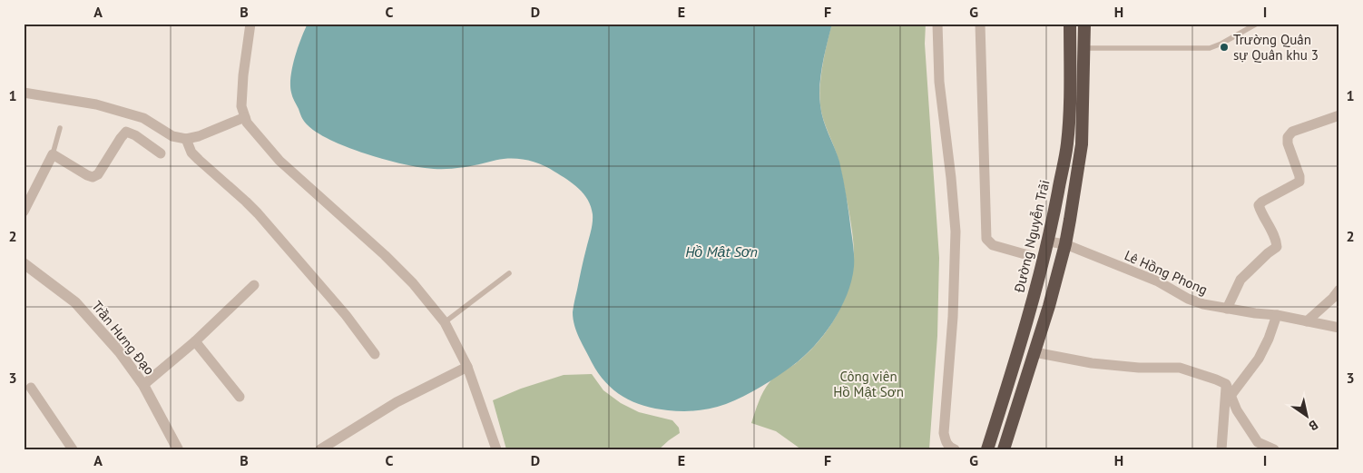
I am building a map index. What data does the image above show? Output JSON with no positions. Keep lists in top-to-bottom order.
{
  "streets": {
    "highway": ["Đường Nguyễn Trãi"],
    "street": ["Lê Hồng Phong", "Trần Hưng Đạo"]
  },
  "crossings": [
    ["Đường Nguyễn Trãi", "Lê Hồng Phong"]
  ],
  "water": ["Hồ Mật Sơn"],
  "parks": ["Công viên Hồ Mật Sơn"],
  "places": ["Trường Quân sự Quân khu 3"],
  "north": "bottom right",
  "grid": {
    "columns": [
      "A",
      "B",
      "C",
      "D",
      "E",
      "F",
      "G",
      "H",
      "I"
    ],
    "rows": ["1", "2", "3"]
  }
}
